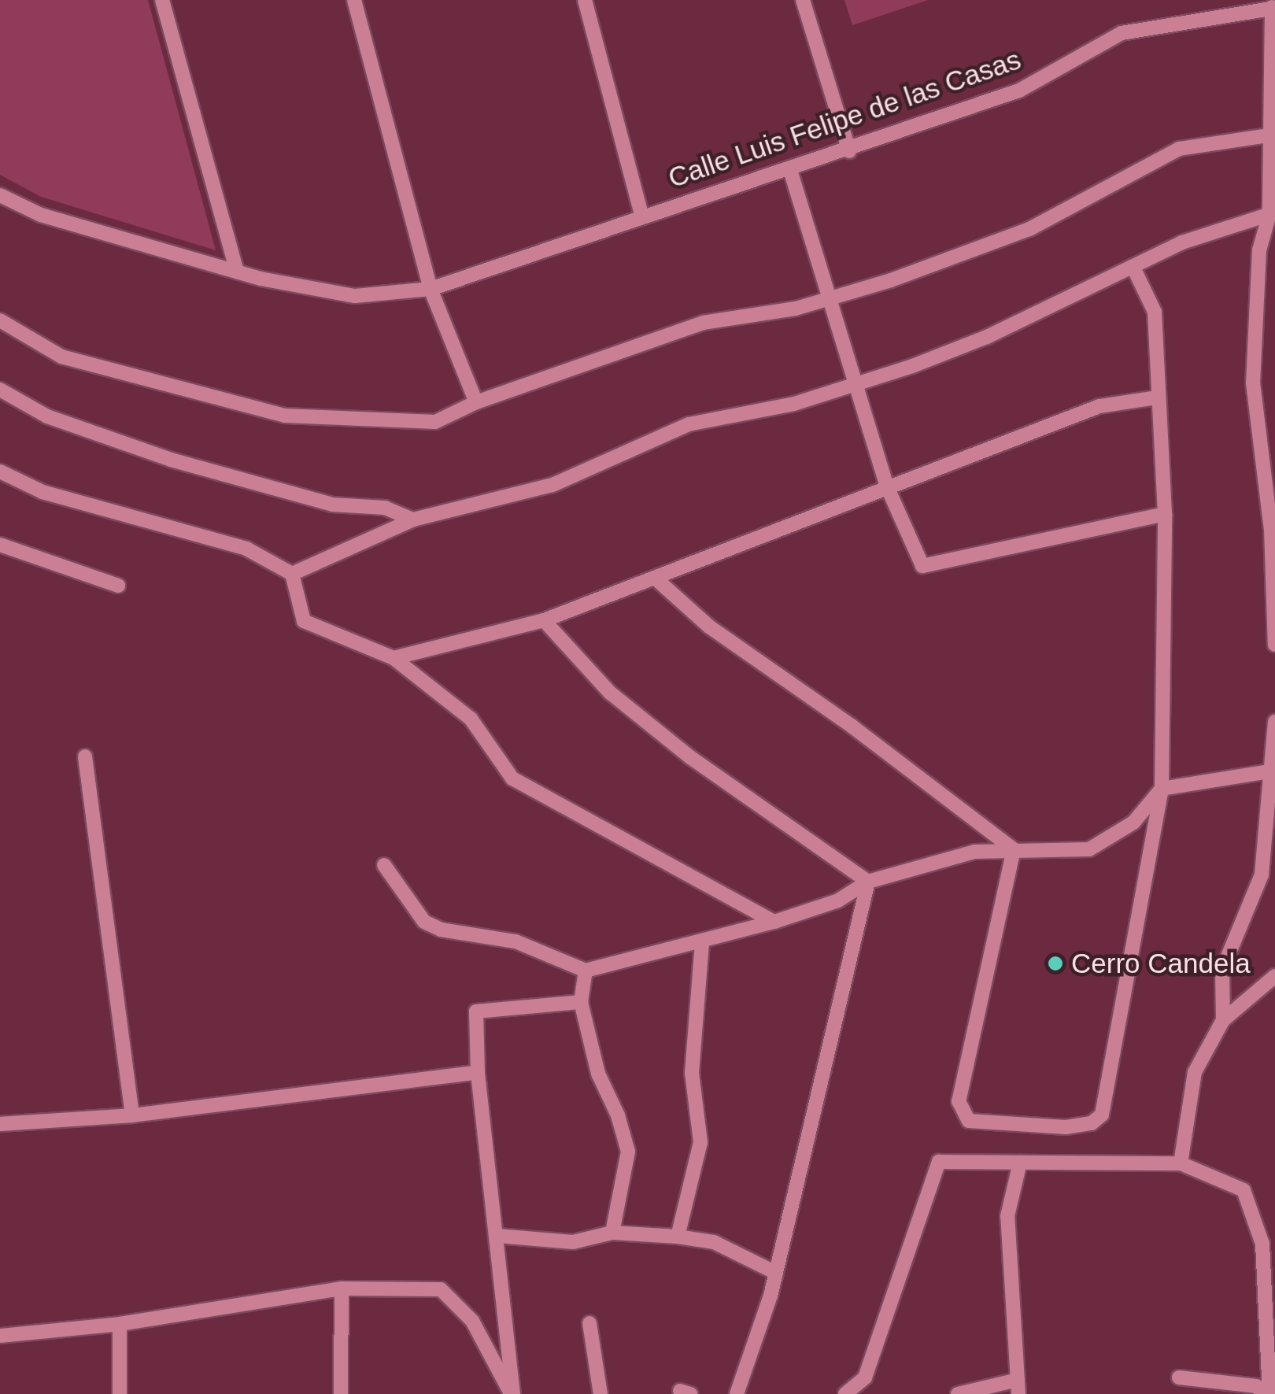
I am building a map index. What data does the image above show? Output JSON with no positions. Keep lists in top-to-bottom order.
{
  "streets": {
    "street": ["Calle Luis Felipe de las Casas"]
  },
  "places": ["Cerro Candela"]
}
